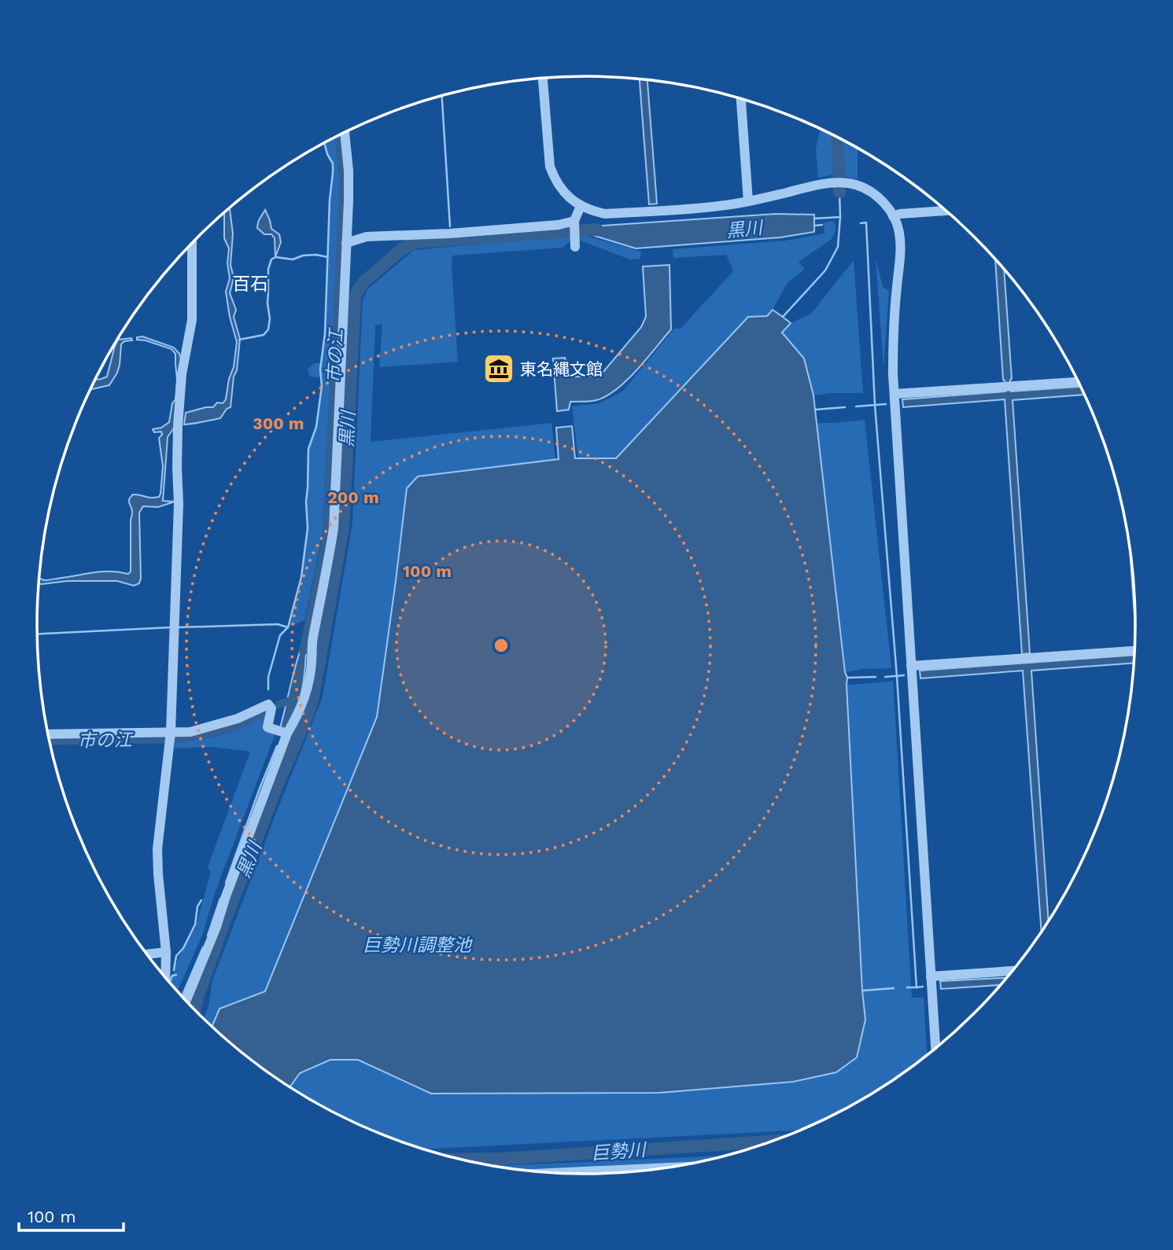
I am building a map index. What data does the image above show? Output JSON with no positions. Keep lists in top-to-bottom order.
{
  "districts": ["百石"],
  "water": [
    "黒川",
    "市の江",
    "巨勢川調整池",
    "巨勢川"
  ],
  "places": {
    "museum": ["東名縄文館"]
  },
  "scale_bar": "100 m",
  "rings": ["300 m", "200 m", "100 m"]
}
